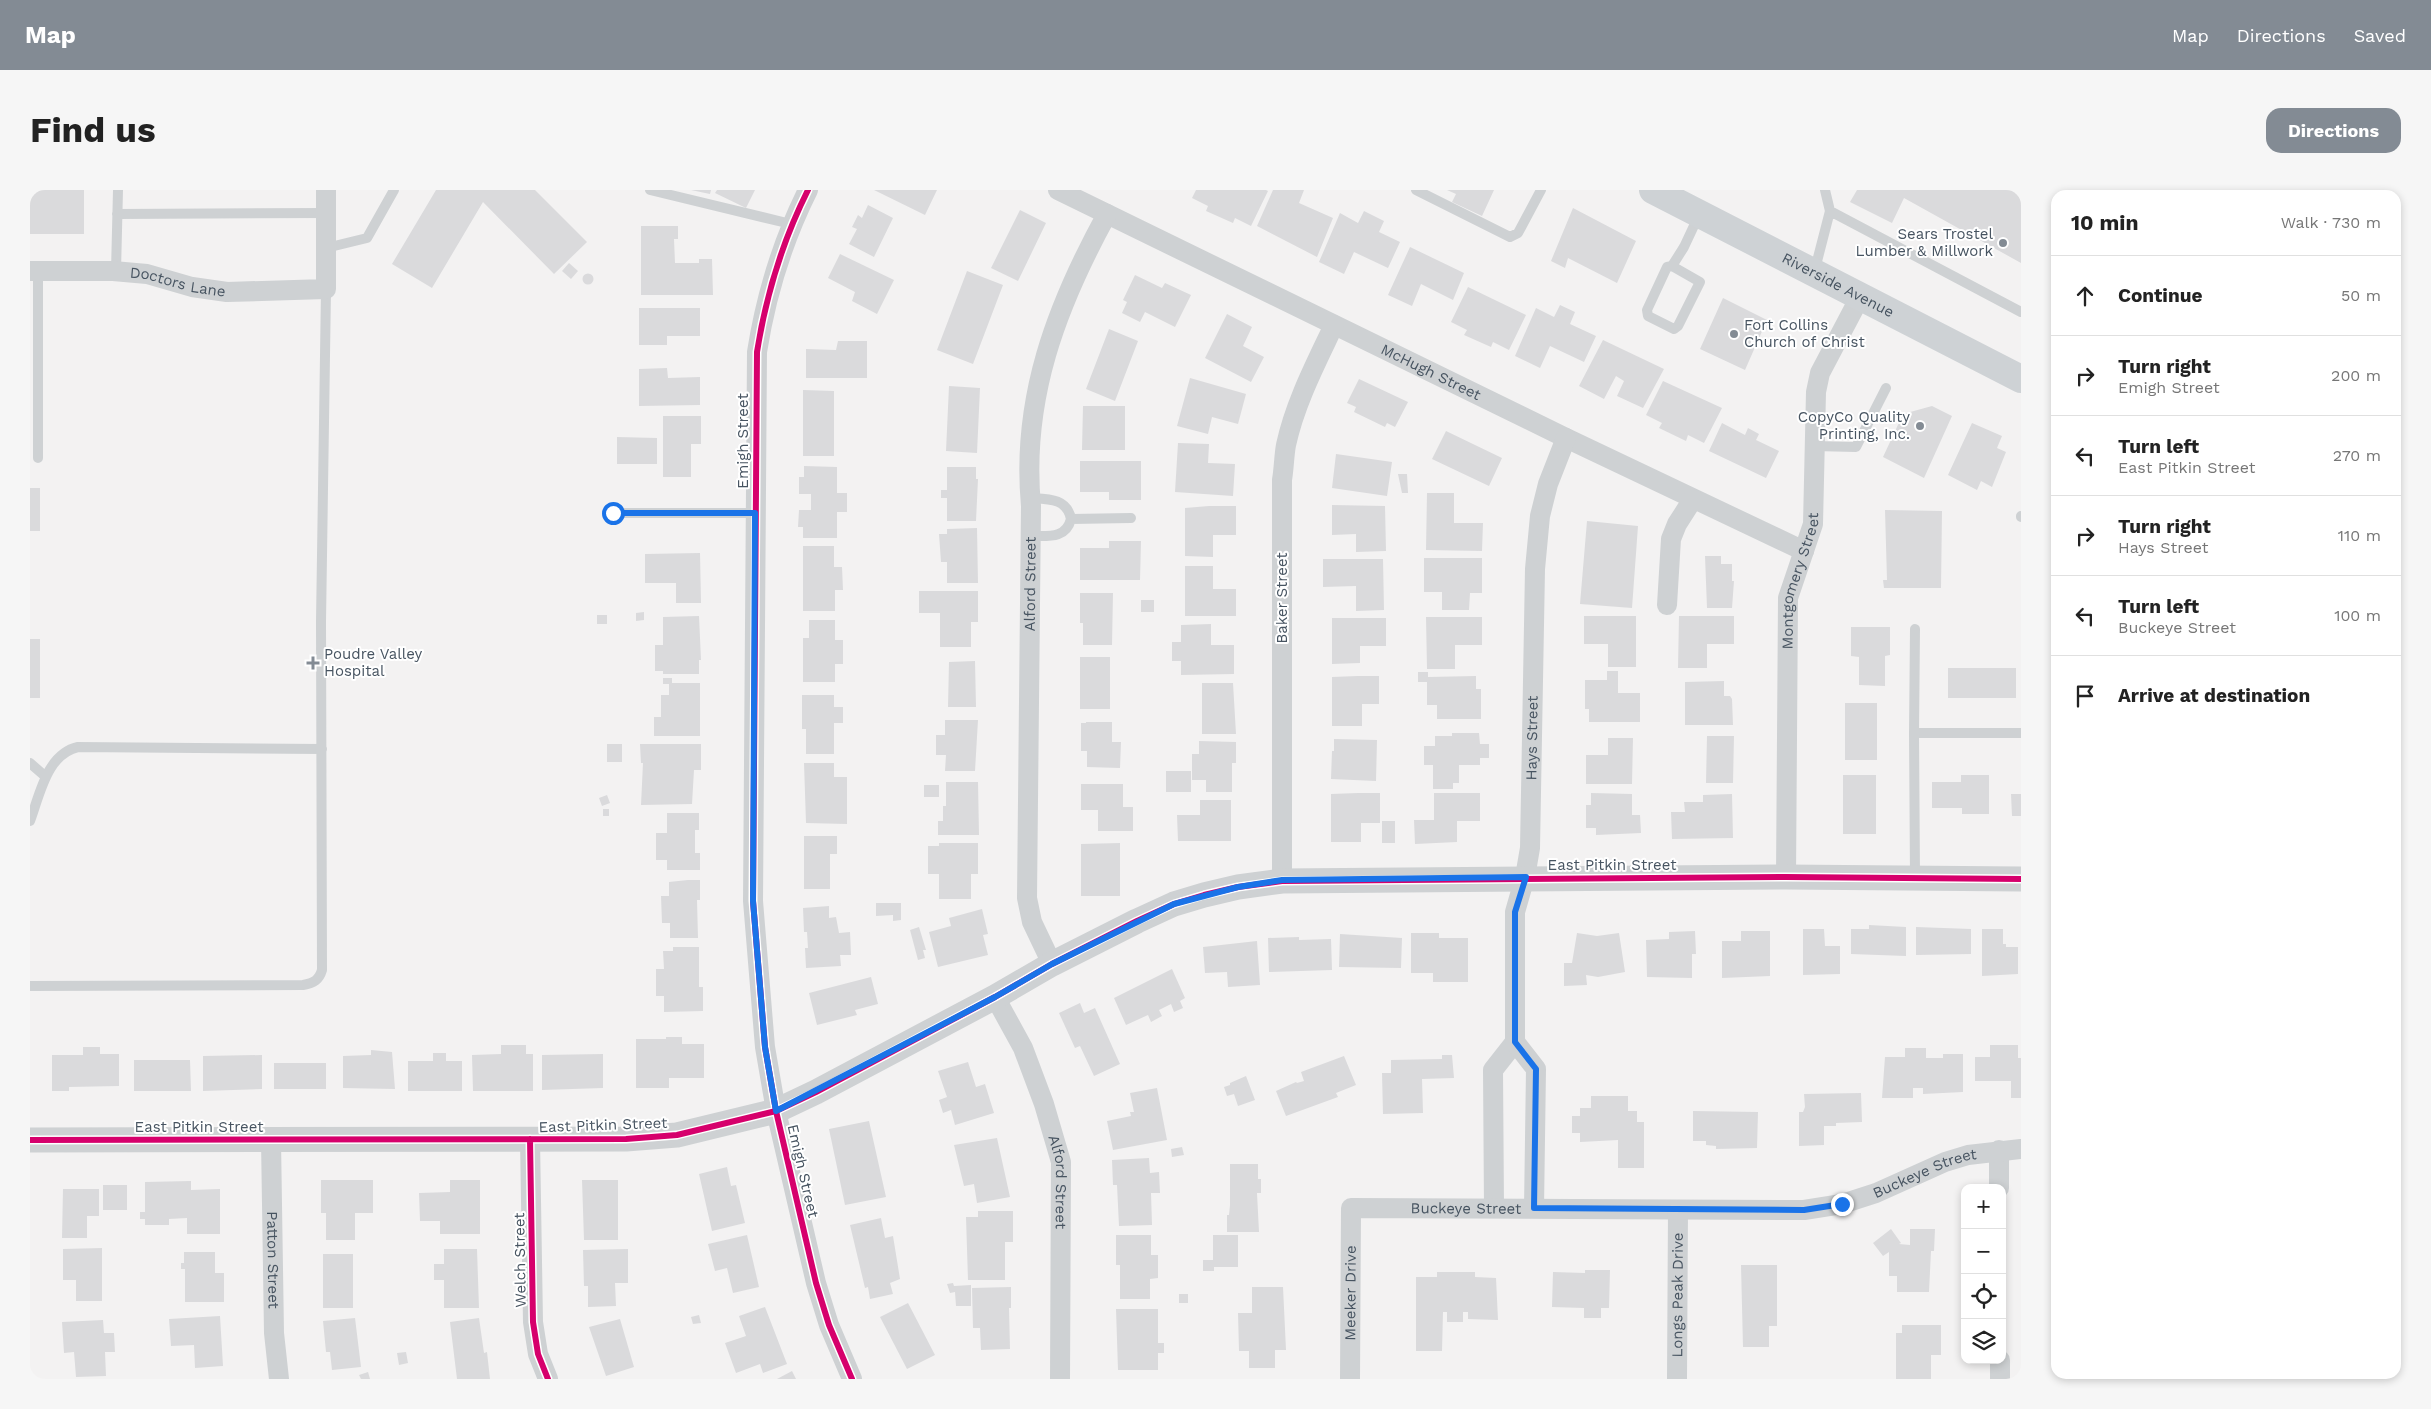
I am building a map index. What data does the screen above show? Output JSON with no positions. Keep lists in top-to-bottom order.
{
  "streets": {
    "main road": ["Riverside Avenue"],
    "street": [
      "Doctors Lane",
      "McHugh Street",
      "Emigh Street",
      "Montgomery Street",
      "Alford Street",
      "Baker Street",
      "Hays Street",
      "East Pitkin Street",
      "Buckeye Street",
      "Patton Street",
      "Welch Street",
      "Meeker Drive",
      "Longs Peak Drive"
    ]
  },
  "crossings": [
    ["Riverside Avenue", "Montgomery Street"],
    ["McHugh Street", "Montgomery Street"],
    ["McHugh Street", "Alford Street"],
    ["McHugh Street", "Baker Street"],
    ["McHugh Street", "Hays Street"],
    ["Emigh Street", "East Pitkin Street"],
    ["Montgomery Street", "East Pitkin Street"],
    ["Alford Street", "East Pitkin Street"],
    ["Baker Street", "East Pitkin Street"],
    ["Hays Street", "East Pitkin Street"],
    ["East Pitkin Street", "Patton Street"],
    ["East Pitkin Street", "Welch Street"],
    ["Buckeye Street", "Meeker Drive"],
    ["Buckeye Street", "Longs Peak Drive"]
  ],
  "places": {
    "other": ["Sears Trostel Lumber & Millwork", "Fort Collins Church of Christ", "CopyCo Quality Printing, Inc."],
    "health": ["Poudre Valley Hospital"]
  },
  "page": {
    "header": "Map",
    "nav": ["Map", "Directions", "Saved"],
    "buttons": "Directions",
    "title": "Find us",
    "heading": ["10 min", "Walk · 730 m"],
    "list": [
      ["Continue", "50 m"],
      ["Turn right", "Emigh Street", "200 m"],
      ["Turn left", "East Pitkin Street", "270 m"],
      ["Turn right", "Hays Street", "110 m"],
      ["Turn left", "Buckeye Street", "100 m"],
      "Arrive at destination"
    ],
    "map_buttons": ["+", "−"]
  }
}
